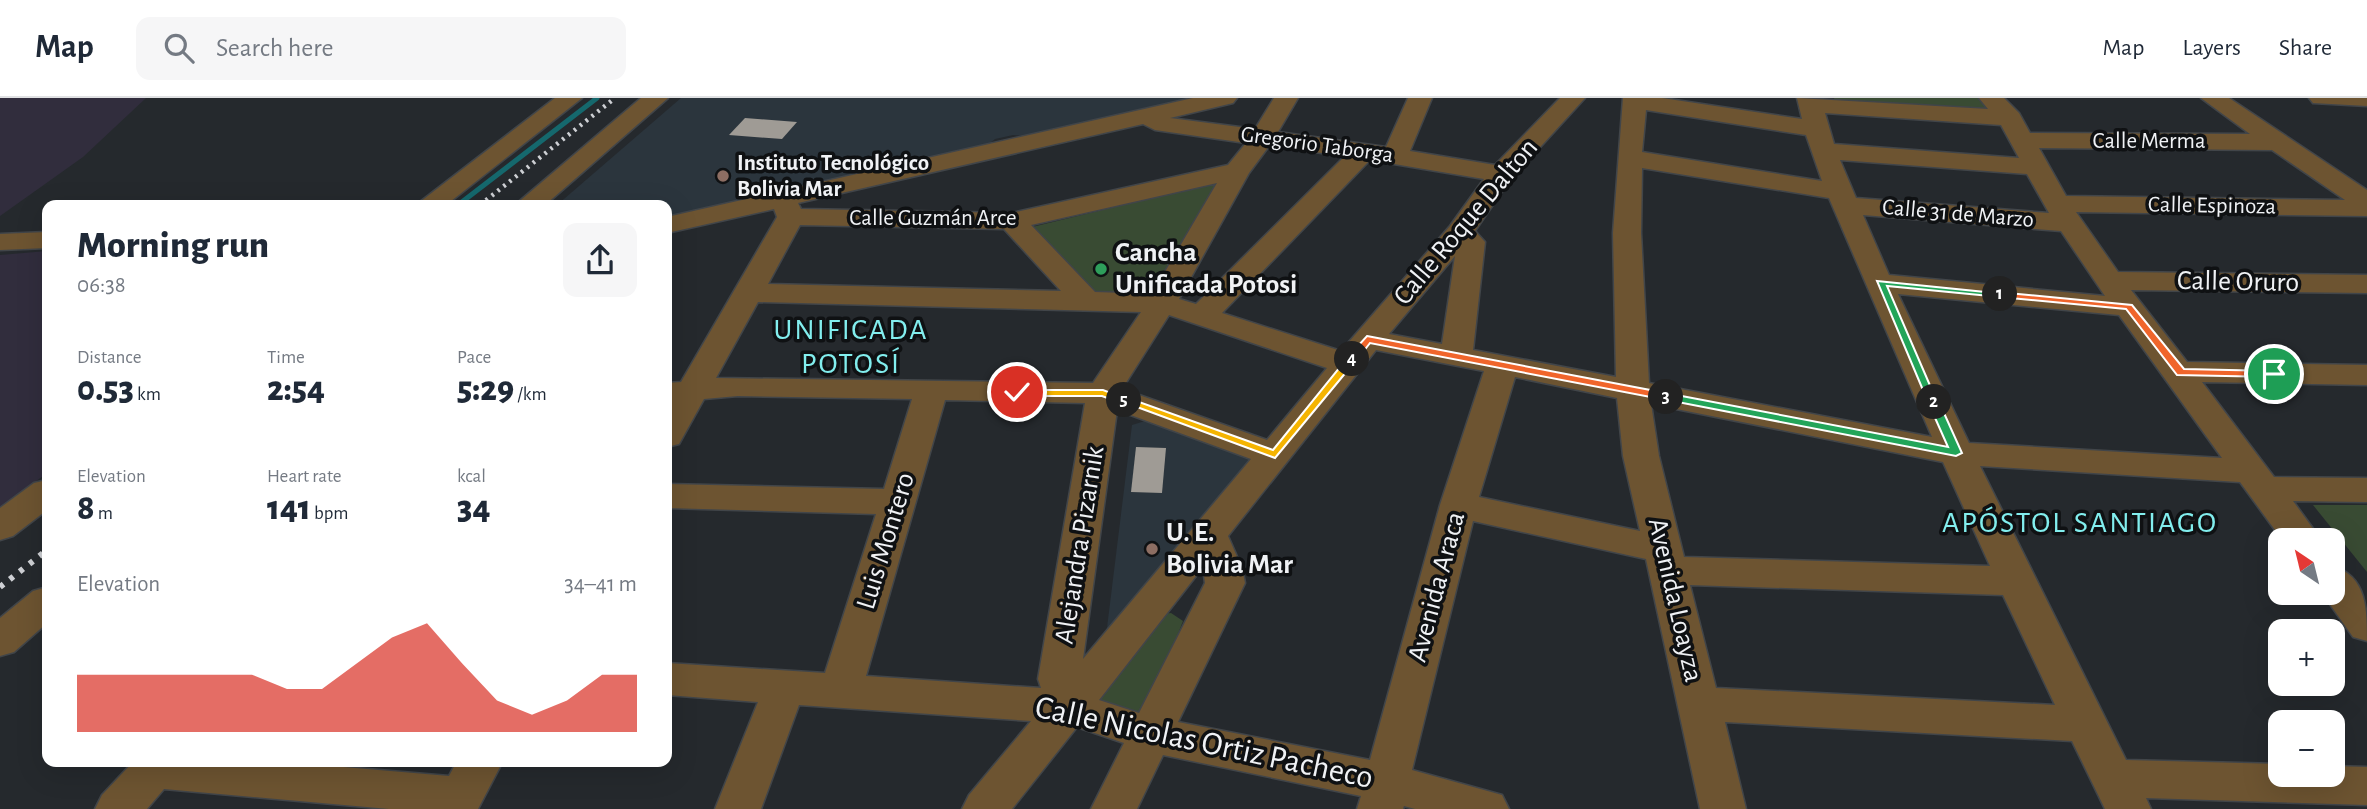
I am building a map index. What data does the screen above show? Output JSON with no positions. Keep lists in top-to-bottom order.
{
  "streets": {
    "street": [
      "Calle Merma",
      "Gregorio Taborga",
      "Calle Espinoza",
      "Calle 31 de Marzo",
      "Calle Guzmán Arce",
      "Calle Roque Dalton",
      "Calle Oruro",
      "Luis Montero",
      "Alejandra Pizarnik",
      "Avenida Araca",
      "Avenida Loayza",
      "Calle Nicolas Ortiz Pacheco"
    ]
  },
  "crossings": [
    ["Gregorio Taborga", "Calle Roque Dalton"],
    ["Gregorio Taborga", "Alejandra Pizarnik"],
    ["Calle Espinoza", "Calle 31 de Marzo"],
    ["Calle 31 de Marzo", "Avenida Loayza"],
    ["Calle Guzmán Arce", "Alejandra Pizarnik"],
    ["Calle Roque Dalton", "Alejandra Pizarnik"],
    ["Calle Roque Dalton", "Calle Nicolas Ortiz Pacheco"],
    ["Luis Montero", "Calle Nicolas Ortiz Pacheco"],
    ["Alejandra Pizarnik", "Calle Nicolas Ortiz Pacheco"],
    ["Avenida Araca", "Calle Nicolas Ortiz Pacheco"]
  ],
  "districts": ["UNIFICADA POTOSÍ", "APÓSTOL SANTIAGO"],
  "places": ["Instituto Tecnológico Bolivia Mar", "Cancha Unificada Potosi", "U. E. Bolivia Mar"],
  "north": "top left",
  "page": {
    "header": "Map",
    "search": "Search here",
    "nav": ["Map", "Layers", "Share"],
    "heading": ["Morning run", "06:38"],
    "pins": [
      "1",
      "4",
      "3",
      "5",
      "2"
    ],
    "stats": [
      ["Distance", "0.53 km"],
      ["Time", "2:54"],
      ["Pace", "5:29 /km"],
      ["Elevation", "8 m"],
      ["Heart rate", "141 bpm"],
      ["kcal", "34"]
    ],
    "map_buttons": ["+", "−"],
    "chart": ["Elevation", "34–41 m"]
  }
}
